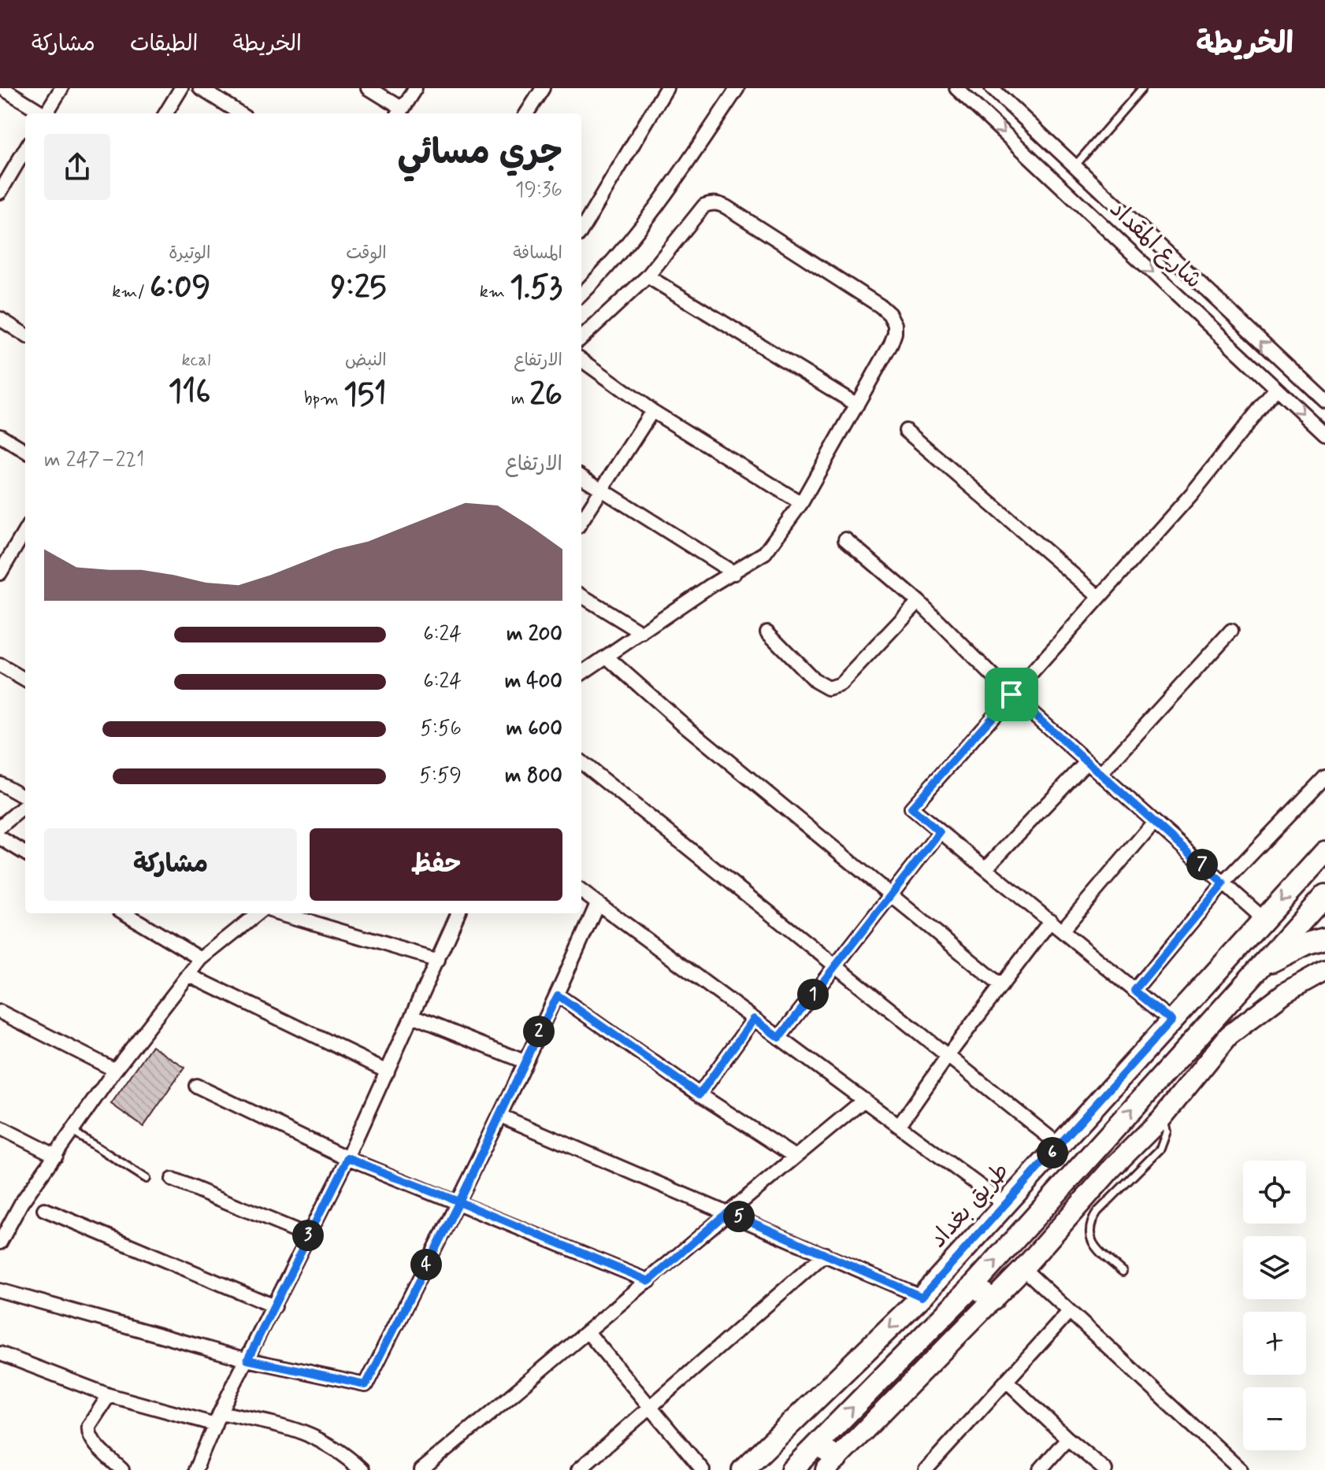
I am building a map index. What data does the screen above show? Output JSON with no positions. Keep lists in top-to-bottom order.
{
  "streets": {
    "main road": ["طريق بغداد"],
    "street": ["شارع المقداد"]
  },
  "page": {
    "header": "الخريطة",
    "nav": ["الخريطة", "الطبقات", "مشاركة"],
    "heading": ["جري مسائي", "19:36"],
    "stats": [
      ["المسافة", "1.53 km"],
      ["الوقت", "9:25"],
      ["الوتيرة", "6:09 /km"],
      ["الارتفاع", "26 m"],
      ["النبض", "151 bpm"],
      ["kcal", "116"]
    ],
    "chart": ["الارتفاع", "221–247 m"],
    "list": [
      {
        "name": "200 m",
        "note": "6:24"
      },
      {
        "name": "400 m",
        "note": "6:24"
      },
      {
        "name": "600 m",
        "note": "5:56"
      },
      {
        "name": "800 m",
        "note": "5:59"
      }
    ],
    "buttons": ["حفظ", "مشاركة"],
    "pins": [
      "7",
      "1",
      "2",
      "6",
      "5",
      "3",
      "4"
    ],
    "map_buttons": ["+", "−"]
  }
}
